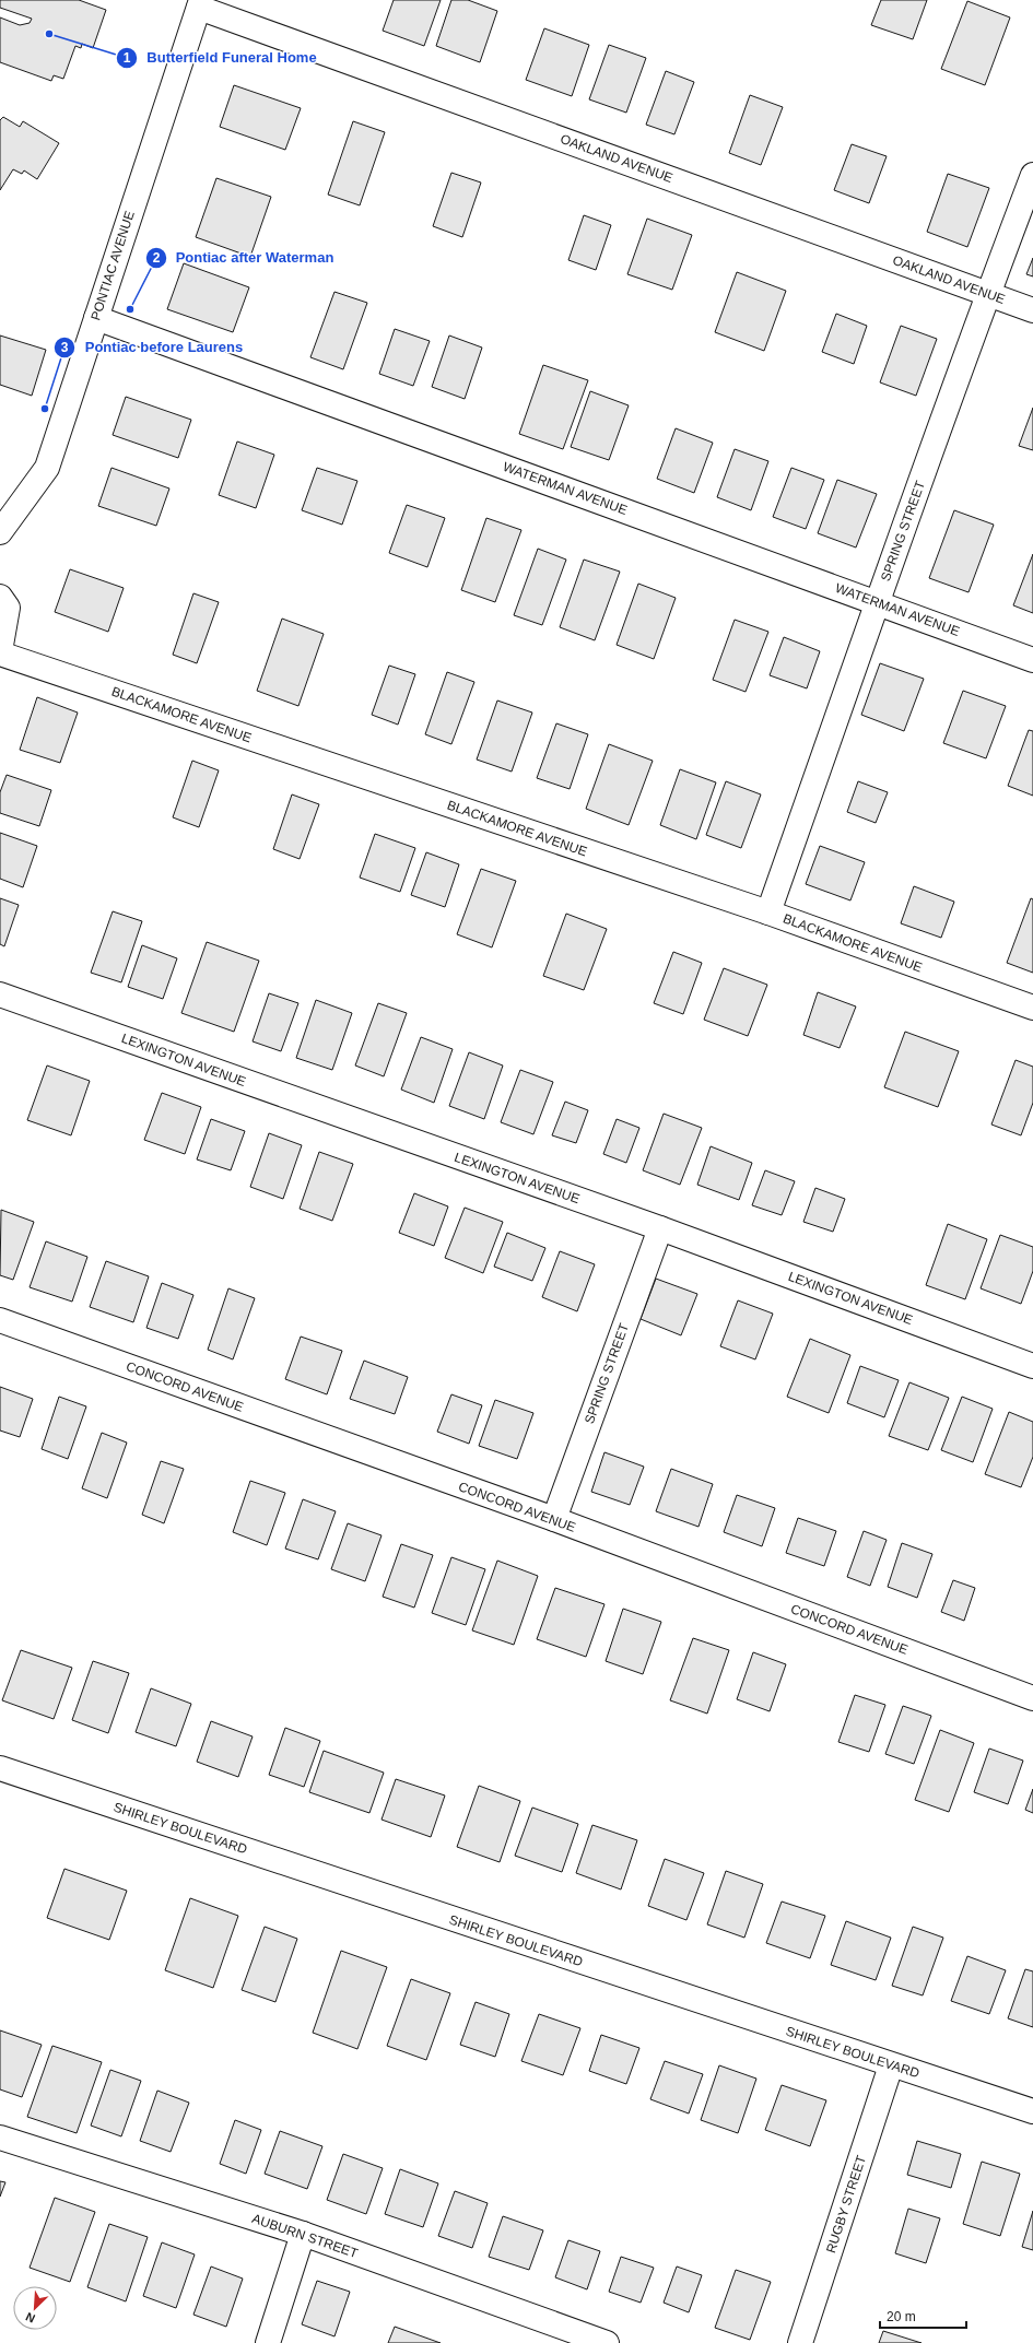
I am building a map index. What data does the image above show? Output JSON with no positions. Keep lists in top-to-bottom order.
{
  "streets": {
    "street": [
      "OAKLAND AVENUE",
      "PONTIAC AVENUE",
      "WATERMAN AVENUE",
      "SPRING STREET",
      "BLACKAMORE AVENUE",
      "LEXINGTON AVENUE",
      "CONCORD AVENUE",
      "SHIRLEY BOULEVARD",
      "RUGBY STREET",
      "AUBURN STREET"
    ]
  },
  "crossings": [
    ["OAKLAND AVENUE", "PONTIAC AVENUE"],
    ["OAKLAND AVENUE", "SPRING STREET"],
    ["PONTIAC AVENUE", "WATERMAN AVENUE"],
    ["WATERMAN AVENUE", "SPRING STREET"],
    ["SPRING STREET", "BLACKAMORE AVENUE"],
    ["SPRING STREET", "LEXINGTON AVENUE"],
    ["SPRING STREET", "CONCORD AVENUE"],
    ["SHIRLEY BOULEVARD", "RUGBY STREET"]
  ],
  "places": ["Butterfield Funeral Home", "Pontiac after Waterman", "Pontiac before Laurens"],
  "scale_bar": "20 m",
  "north": "bottom left"
}
